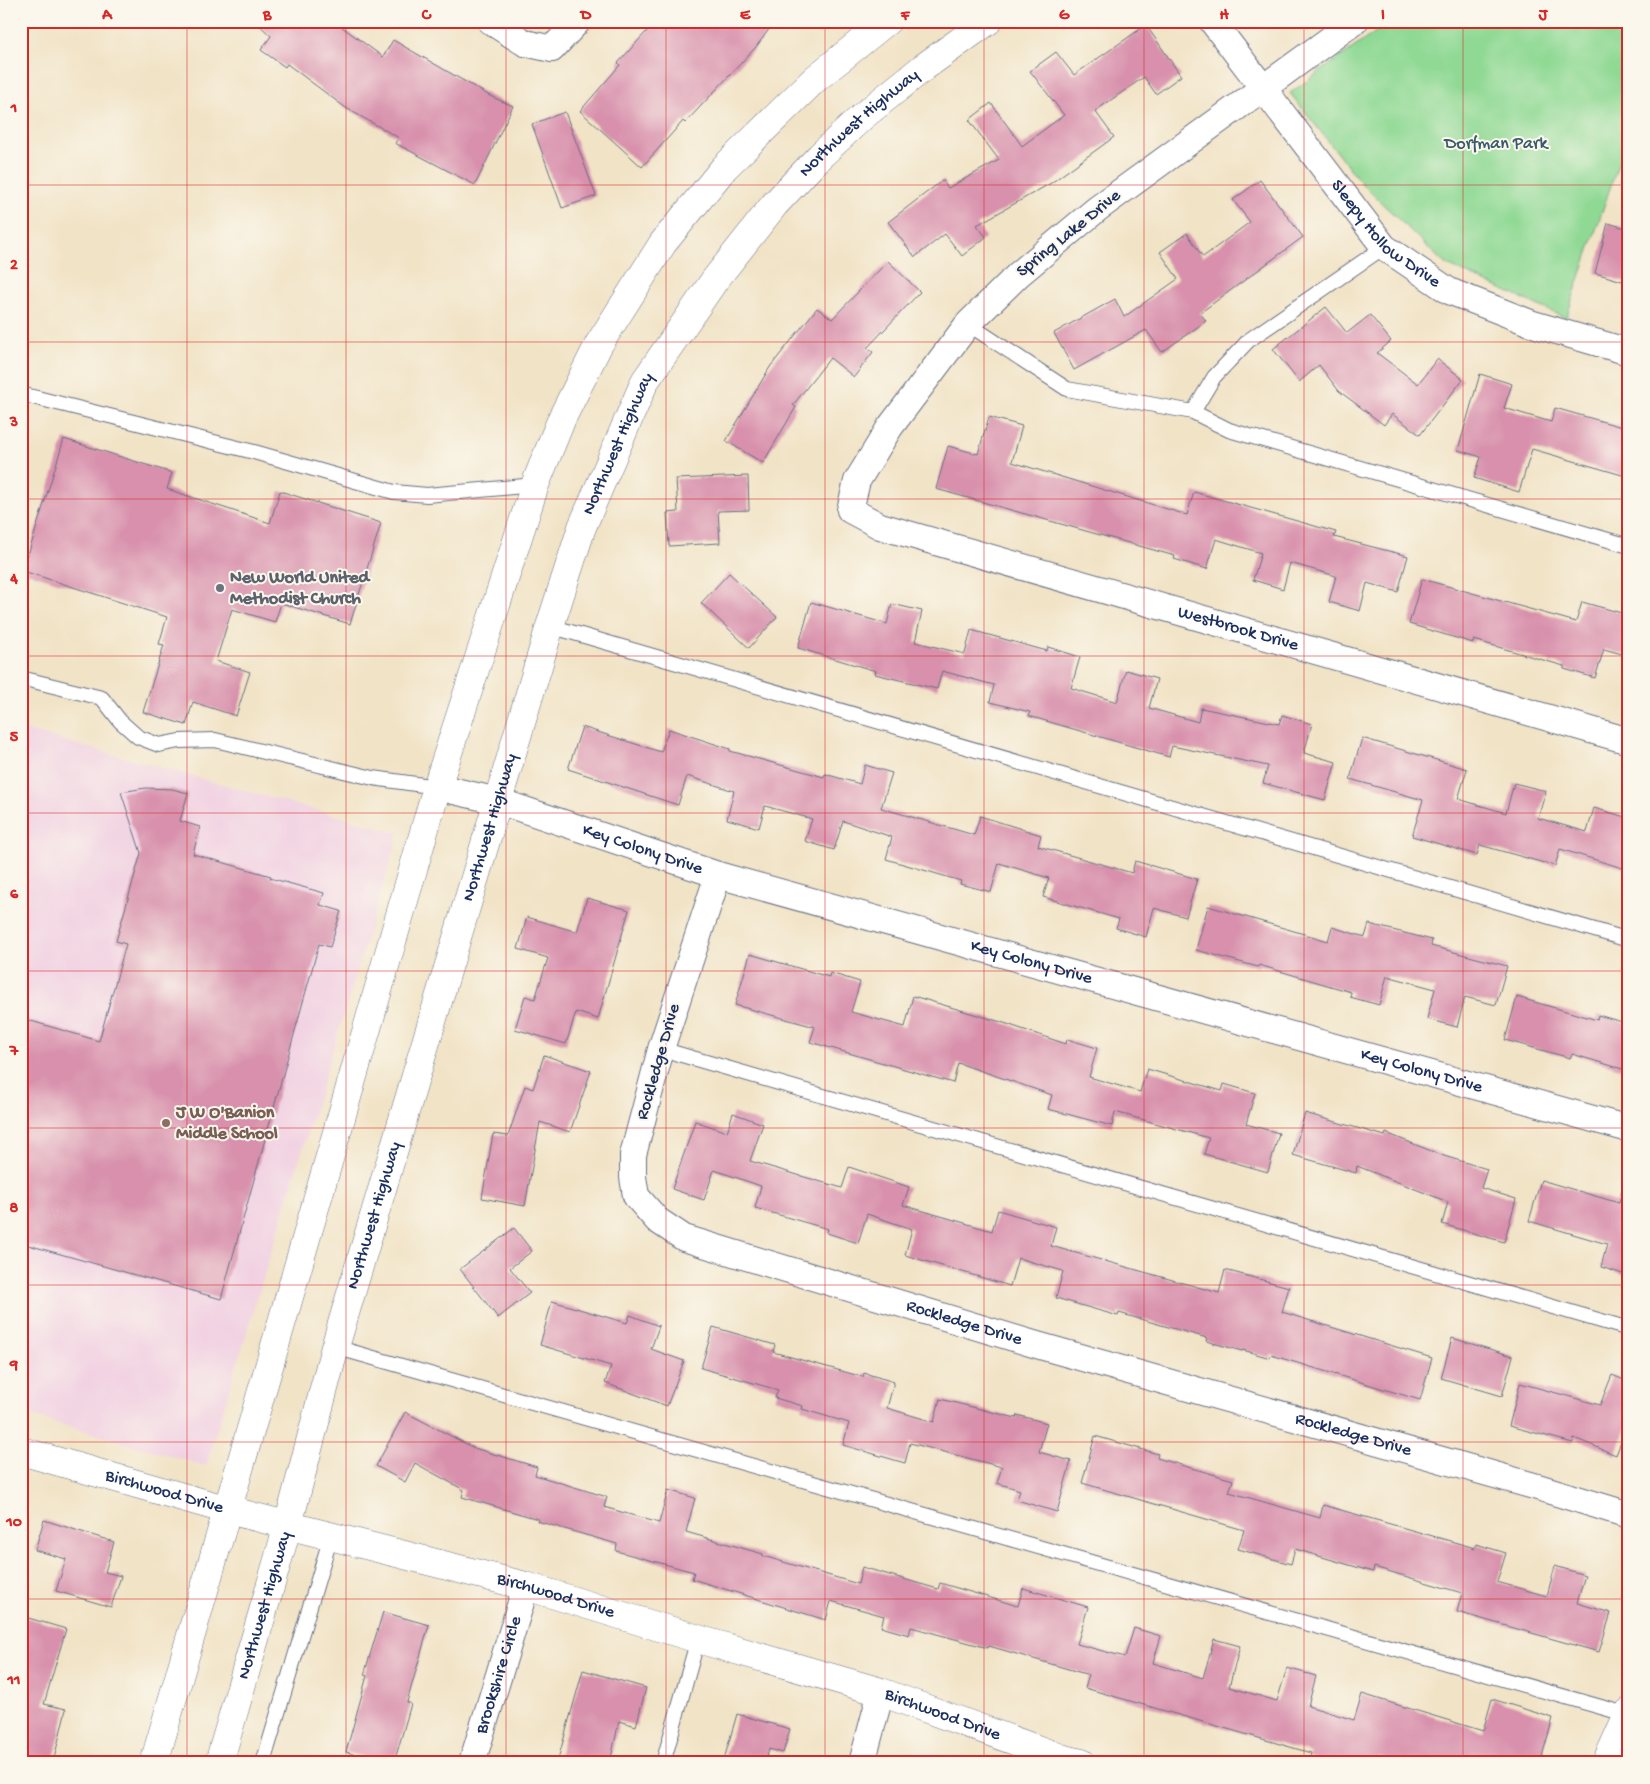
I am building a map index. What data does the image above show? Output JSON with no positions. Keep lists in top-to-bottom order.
{
  "streets": {
    "main road": ["Northwest Highway", "Birchwood Drive"],
    "street": [
      "Sleepy Hollow Drive",
      "Spring Lake Drive",
      "Westbrook Drive",
      "Key Colony Drive",
      "Rockledge Drive",
      "Brookshire Circle"
    ]
  },
  "crossings": [
    ["Northwest Highway", "Key Colony Drive"],
    ["Northwest Highway", "Birchwood Drive"],
    ["Sleepy Hollow Drive", "Spring Lake Drive"],
    ["Spring Lake Drive", "Westbrook Drive"],
    ["Key Colony Drive", "Rockledge Drive"],
    ["Birchwood Drive", "Brookshire Circle"]
  ],
  "parks": ["Dorfman Park"],
  "places": ["New World United Methodist Church", "J W O'Banion Middle School"],
  "grid": {
    "columns": [
      "A",
      "B",
      "C",
      "D",
      "E",
      "F",
      "G",
      "H",
      "I",
      "J"
    ],
    "rows": [
      "1",
      "2",
      "3",
      "4",
      "5",
      "6",
      "7",
      "8",
      "9",
      "10",
      "11"
    ]
  }
}
